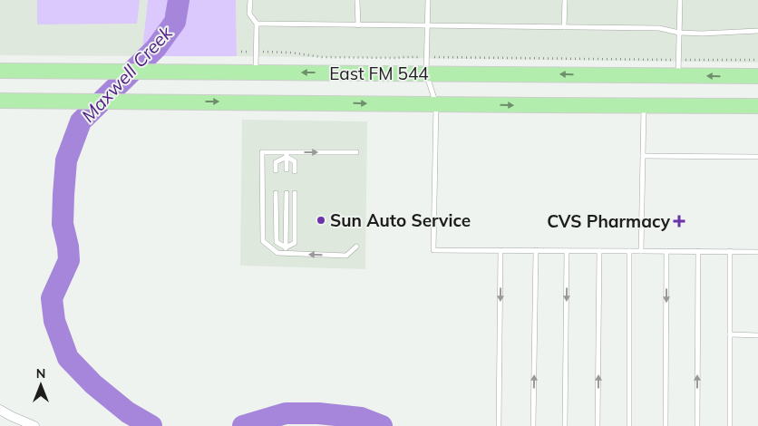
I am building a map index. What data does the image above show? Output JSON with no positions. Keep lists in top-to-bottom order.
{
  "streets": {
    "main road": ["East FM 544"]
  },
  "water": ["Maxwell Creek"],
  "places": {
    "other": ["Sun Auto Service"],
    "health": ["CVS Pharmacy"]
  },
  "north": "top"
}
